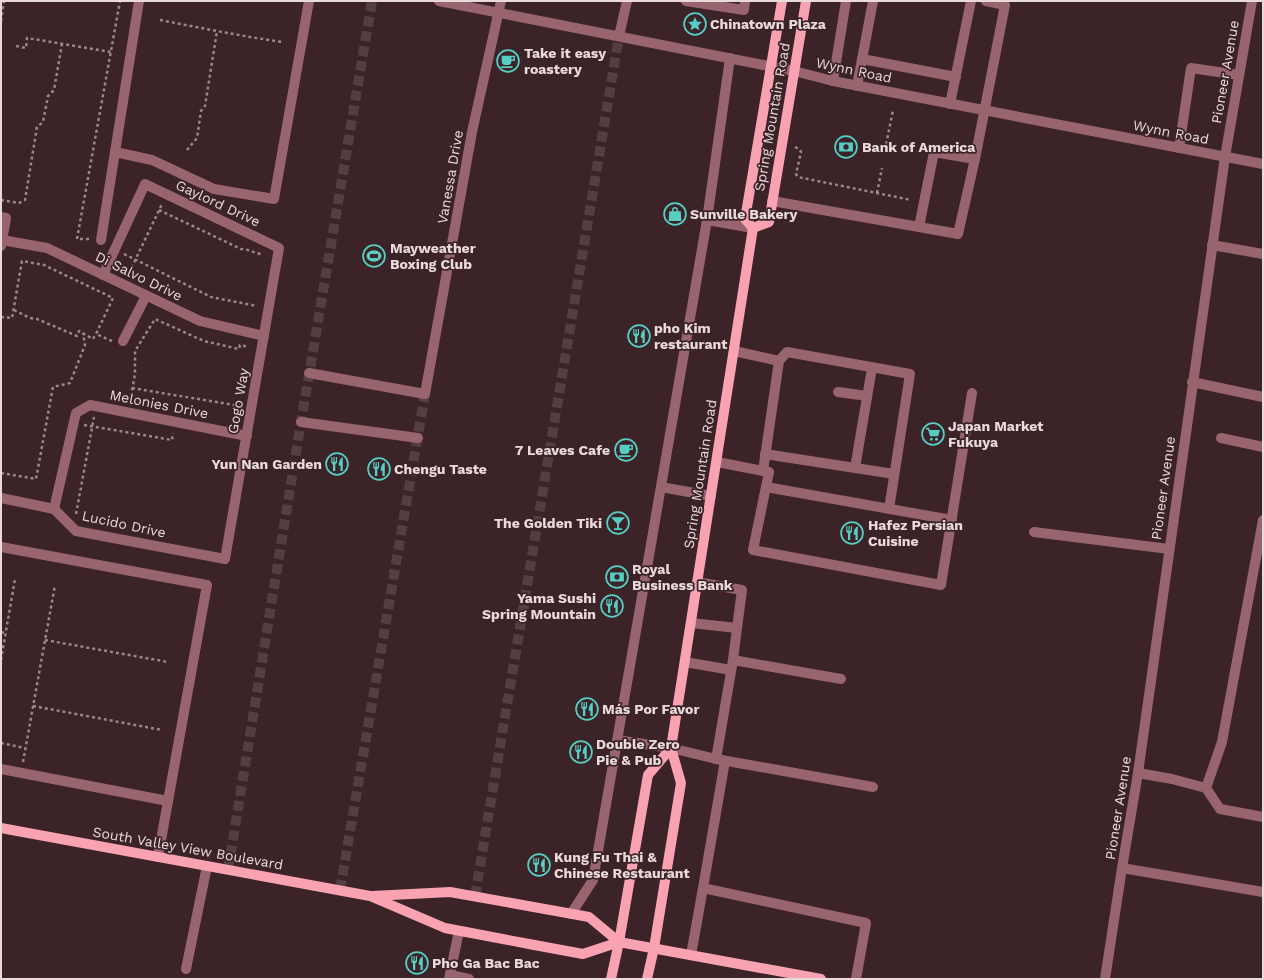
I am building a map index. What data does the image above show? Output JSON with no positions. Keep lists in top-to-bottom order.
{
  "streets": {
    "main road": ["Spring Mountain Road", "South Valley View Boulevard"],
    "street": [
      "Wynn Road",
      "Pioneer Avenue",
      "Vanessa Drive",
      "Gaylord Drive",
      "Di Salvo Drive",
      "Gogo Way",
      "Melonies Drive",
      "Lucido Drive"
    ]
  },
  "crossings": [
    ["Wynn Road", "Pioneer Avenue"],
    ["Wynn Road", "Spring Mountain Road"],
    ["Wynn Road", "Vanessa Drive"],
    ["Spring Mountain Road", "South Valley View Boulevard"],
    ["Gaylord Drive", "Gogo Way"],
    ["Di Salvo Drive", "Gogo Way"],
    ["Gogo Way", "Melonies Drive"],
    ["Gogo Way", "Lucido Drive"]
  ],
  "places": {
    "place": ["Chinatown Plaza"],
    "cafe": ["Take it easy roastery", "7 Leaves Cafe"],
    "bank": ["Bank of America", "Royal Business Bank"],
    "shop": ["Sunville Bakery"],
    "sports": ["Mayweather Boxing Club"],
    "restaurant": [
      "pho Kim restaurant",
      "Yun Nan Garden",
      "Chengu Taste",
      "Hafez Persian Cuisine",
      "Yama Sushi Spring Mountain",
      "Más Por Favor",
      "Double Zero Pie & Pub",
      "Kung Fu Thai & Chinese Restaurant",
      "Pho Ga Bac Bac"
    ],
    "supermarket": ["Japan Market Fukuya"],
    "bar": ["The Golden Tiki"]
  }
}
